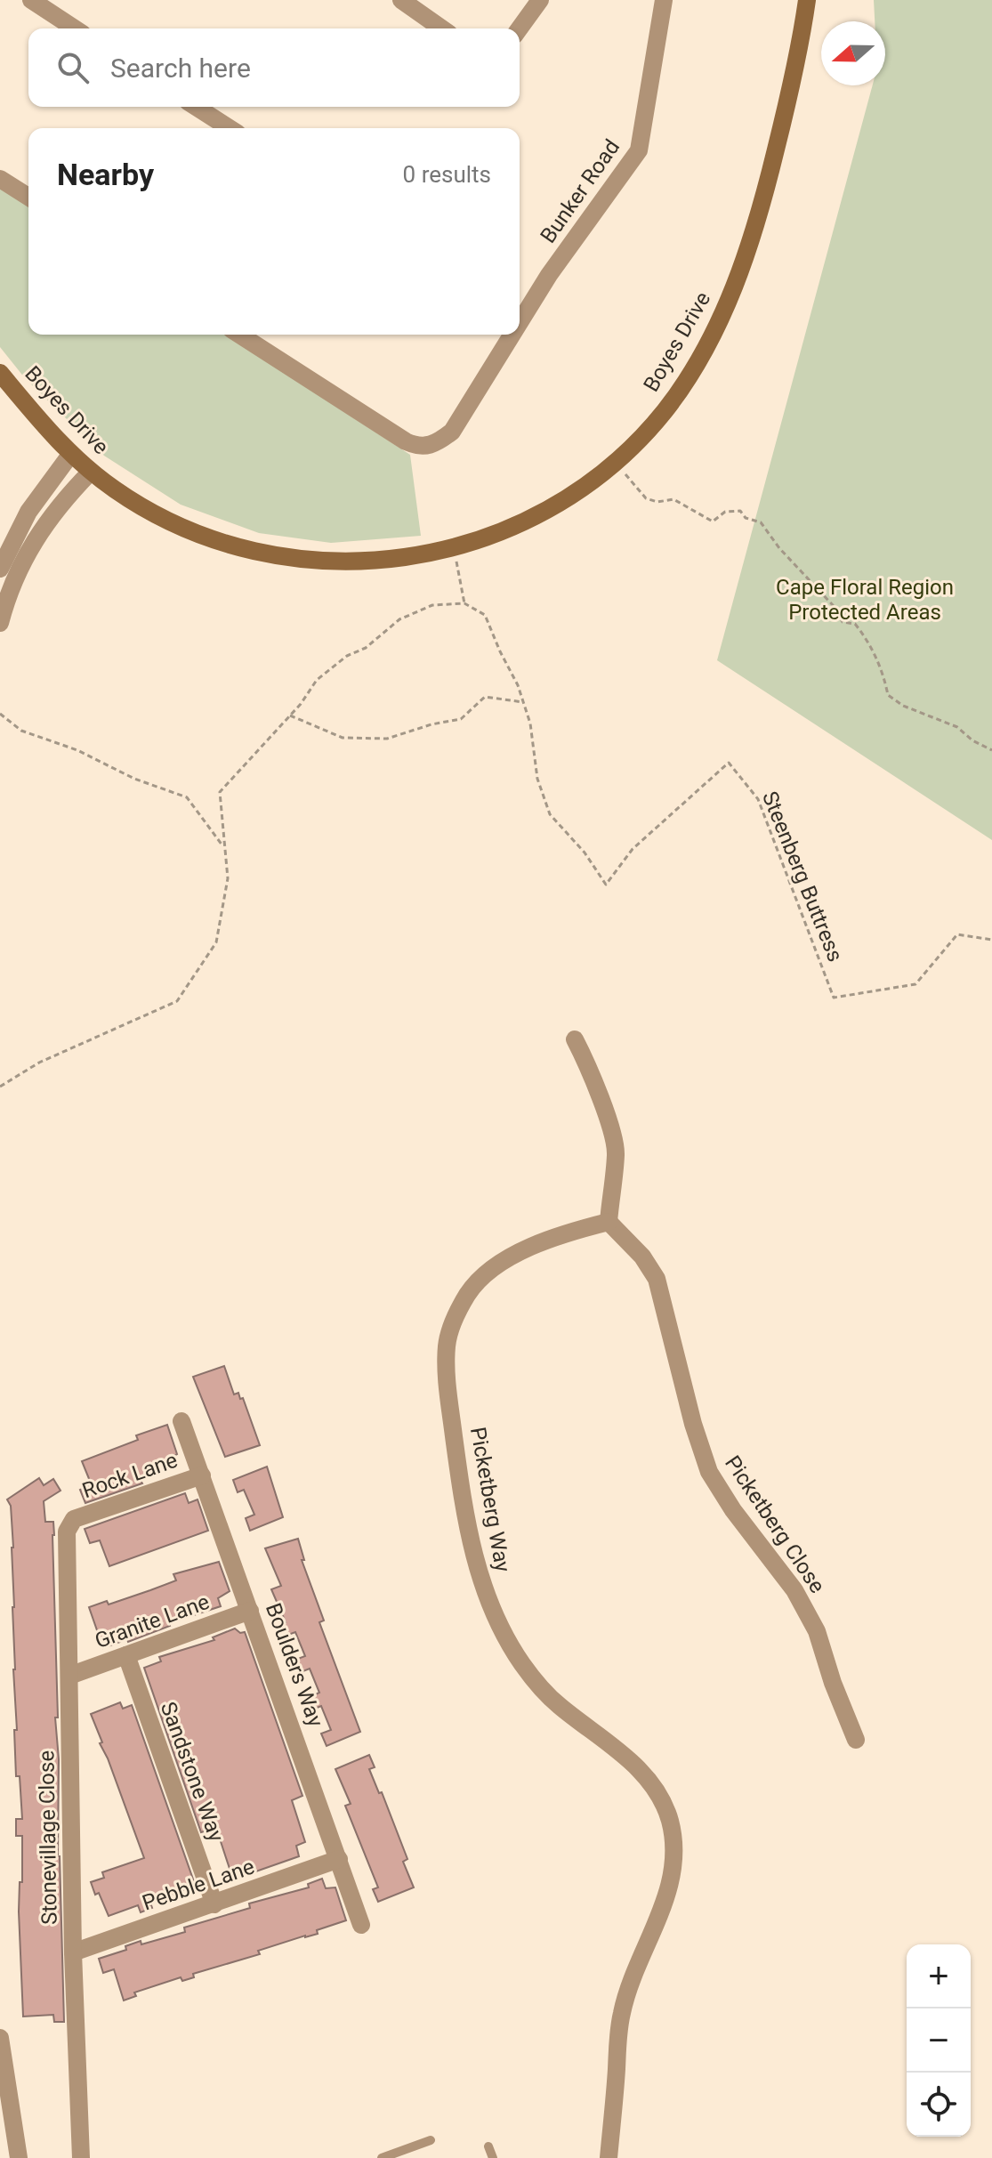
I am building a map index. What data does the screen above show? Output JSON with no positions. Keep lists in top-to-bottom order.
{
  "streets": {
    "main road": ["Boyes Drive"],
    "street": [
      "Bunker Road",
      "Rock Lane",
      "Picketberg Way",
      "Picketberg Close",
      "Granite Lane",
      "Boulders Way",
      "Sandstone Way",
      "Stonevillage Close",
      "Pebble Lane"
    ],
    "path": ["Steenberg Buttress"]
  },
  "crossings": [
    ["Rock Lane", "Boulders Way"],
    ["Rock Lane", "Stonevillage Close"],
    ["Picketberg Way", "Picketberg Close"],
    ["Granite Lane", "Boulders Way"],
    ["Granite Lane", "Sandstone Way"],
    ["Granite Lane", "Stonevillage Close"],
    ["Boulders Way", "Pebble Lane"],
    ["Sandstone Way", "Pebble Lane"],
    ["Stonevillage Close", "Pebble Lane"]
  ],
  "parks": ["Cape Floral Region Protected Areas"],
  "north": "left",
  "page": {
    "search": "Search here",
    "heading": ["Nearby", "0 results"],
    "map_buttons": ["+", "−"]
  }
}
